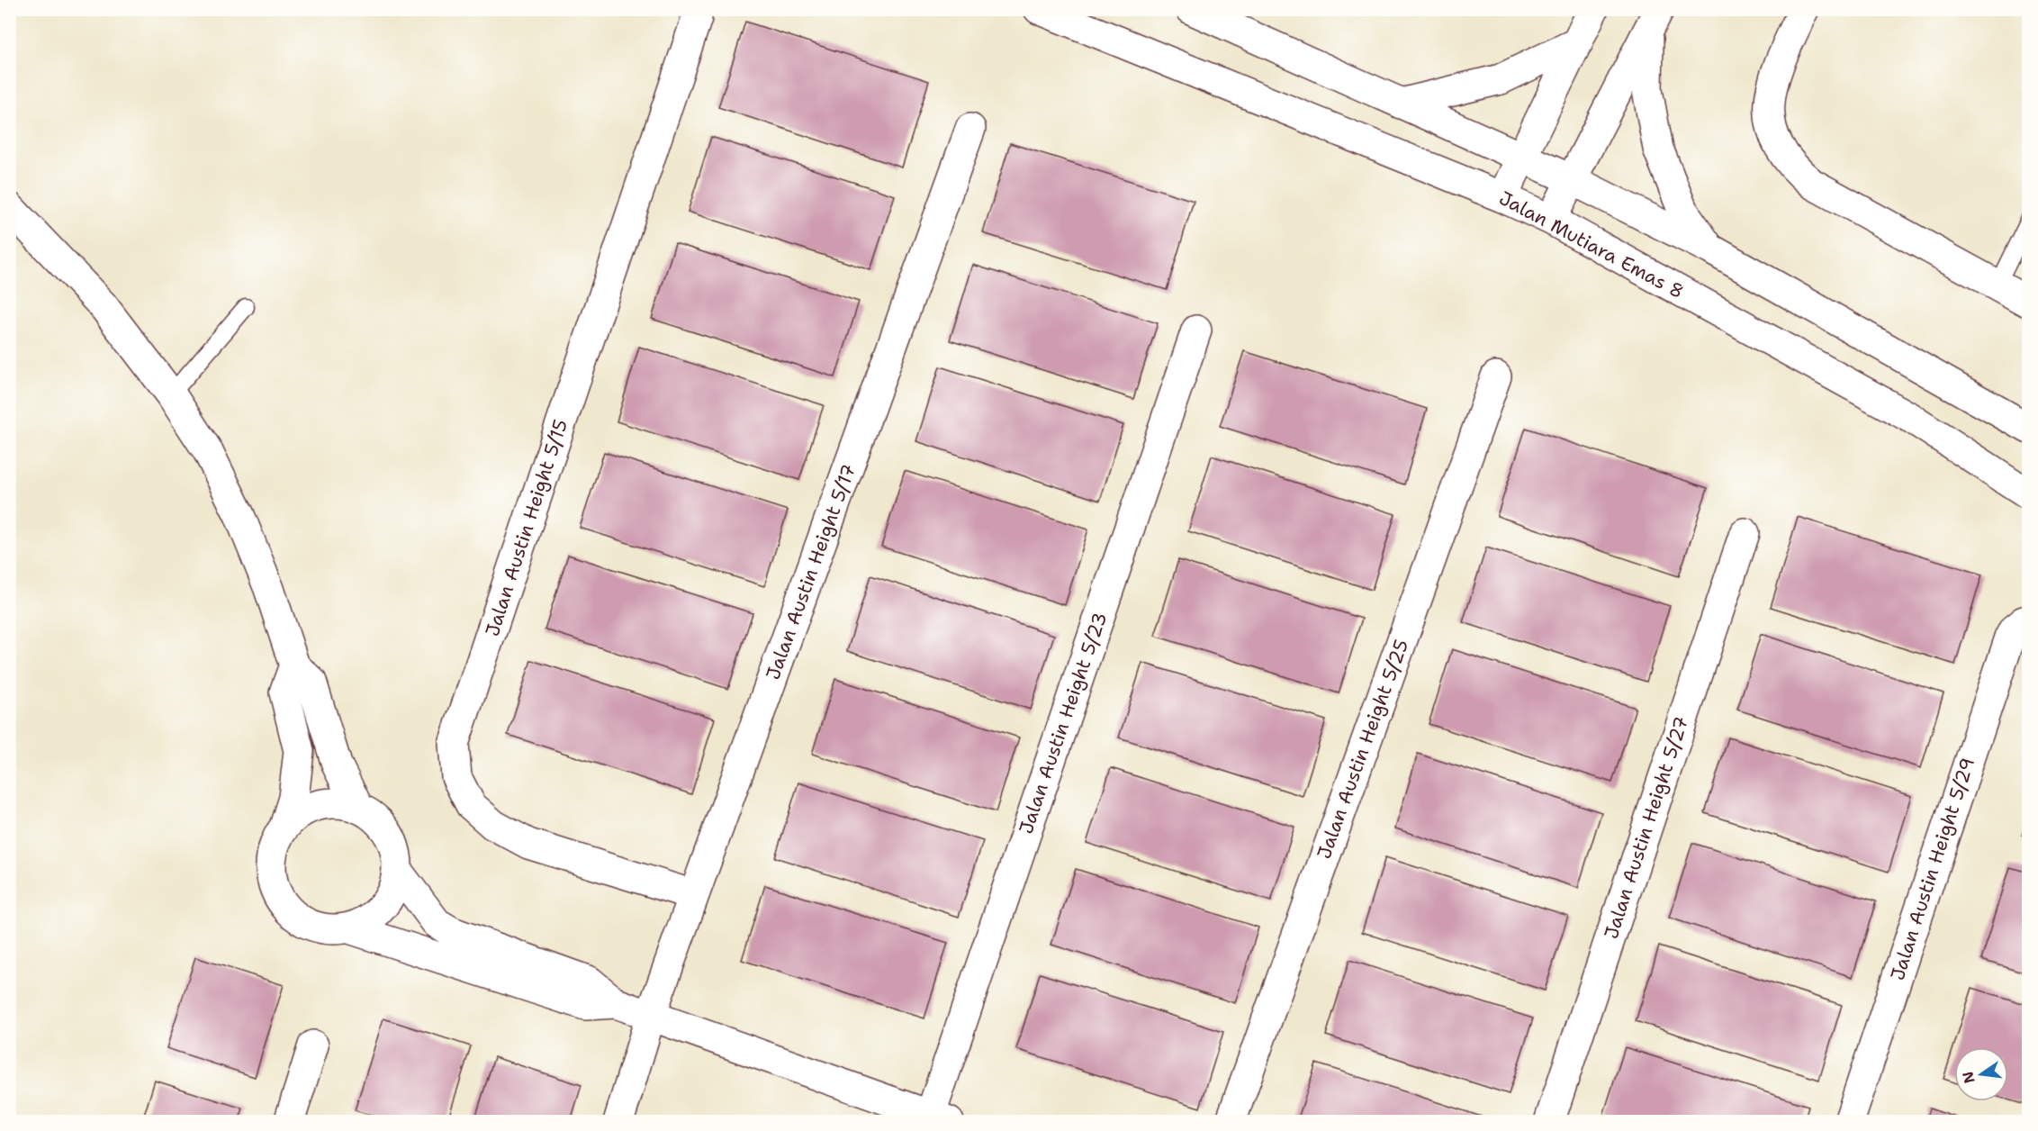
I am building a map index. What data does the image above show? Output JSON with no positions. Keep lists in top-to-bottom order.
{
  "streets": {
    "street": [
      "Jalan Mutiara Emas 8",
      "Jalan Austin Height 5/15",
      "Jalan Austin Height 5/17",
      "Jalan Austin Height 5/23",
      "Jalan Austin Height 5/25",
      "Jalan Austin Height 5/27",
      "Jalan Austin Height 5/29"
    ]
  },
  "crossings": [
    ["Jalan Austin Height 5/15", "Jalan Austin Height 5/17"]
  ],
  "north": "left"
}
